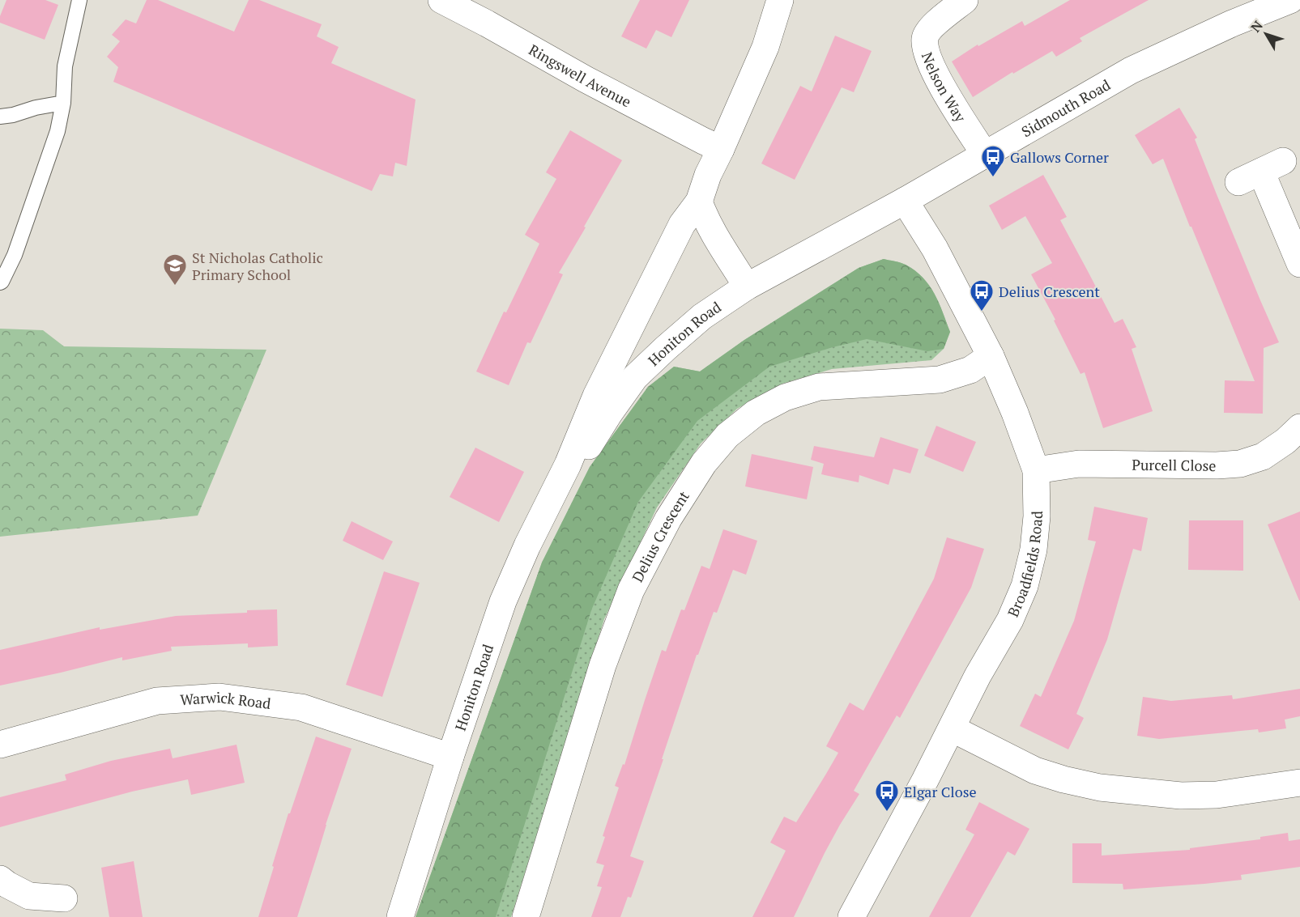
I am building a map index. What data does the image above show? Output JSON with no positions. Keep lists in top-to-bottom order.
{
  "streets": {
    "street": [
      "Ringswell Avenue",
      "Nelson Way",
      "Sidmouth Road",
      "Honiton Road",
      "Purcell Close",
      "Delius Crescent",
      "Broadfields Road",
      "Warwick Road"
    ]
  },
  "crossings": [
    ["Ringswell Avenue", "Honiton Road"],
    ["Nelson Way", "Sidmouth Road"],
    ["Sidmouth Road", "Honiton Road"],
    ["Sidmouth Road", "Broadfields Road"],
    ["Honiton Road", "Warwick Road"],
    ["Purcell Close", "Broadfields Road"],
    ["Delius Crescent", "Broadfields Road"]
  ],
  "places": {
    "bus stop": ["Gallows Corner", "Delius Crescent", "Elgar Close"],
    "school or university": ["St Nicholas Catholic Primary School"]
  },
  "north": "top left"
}
